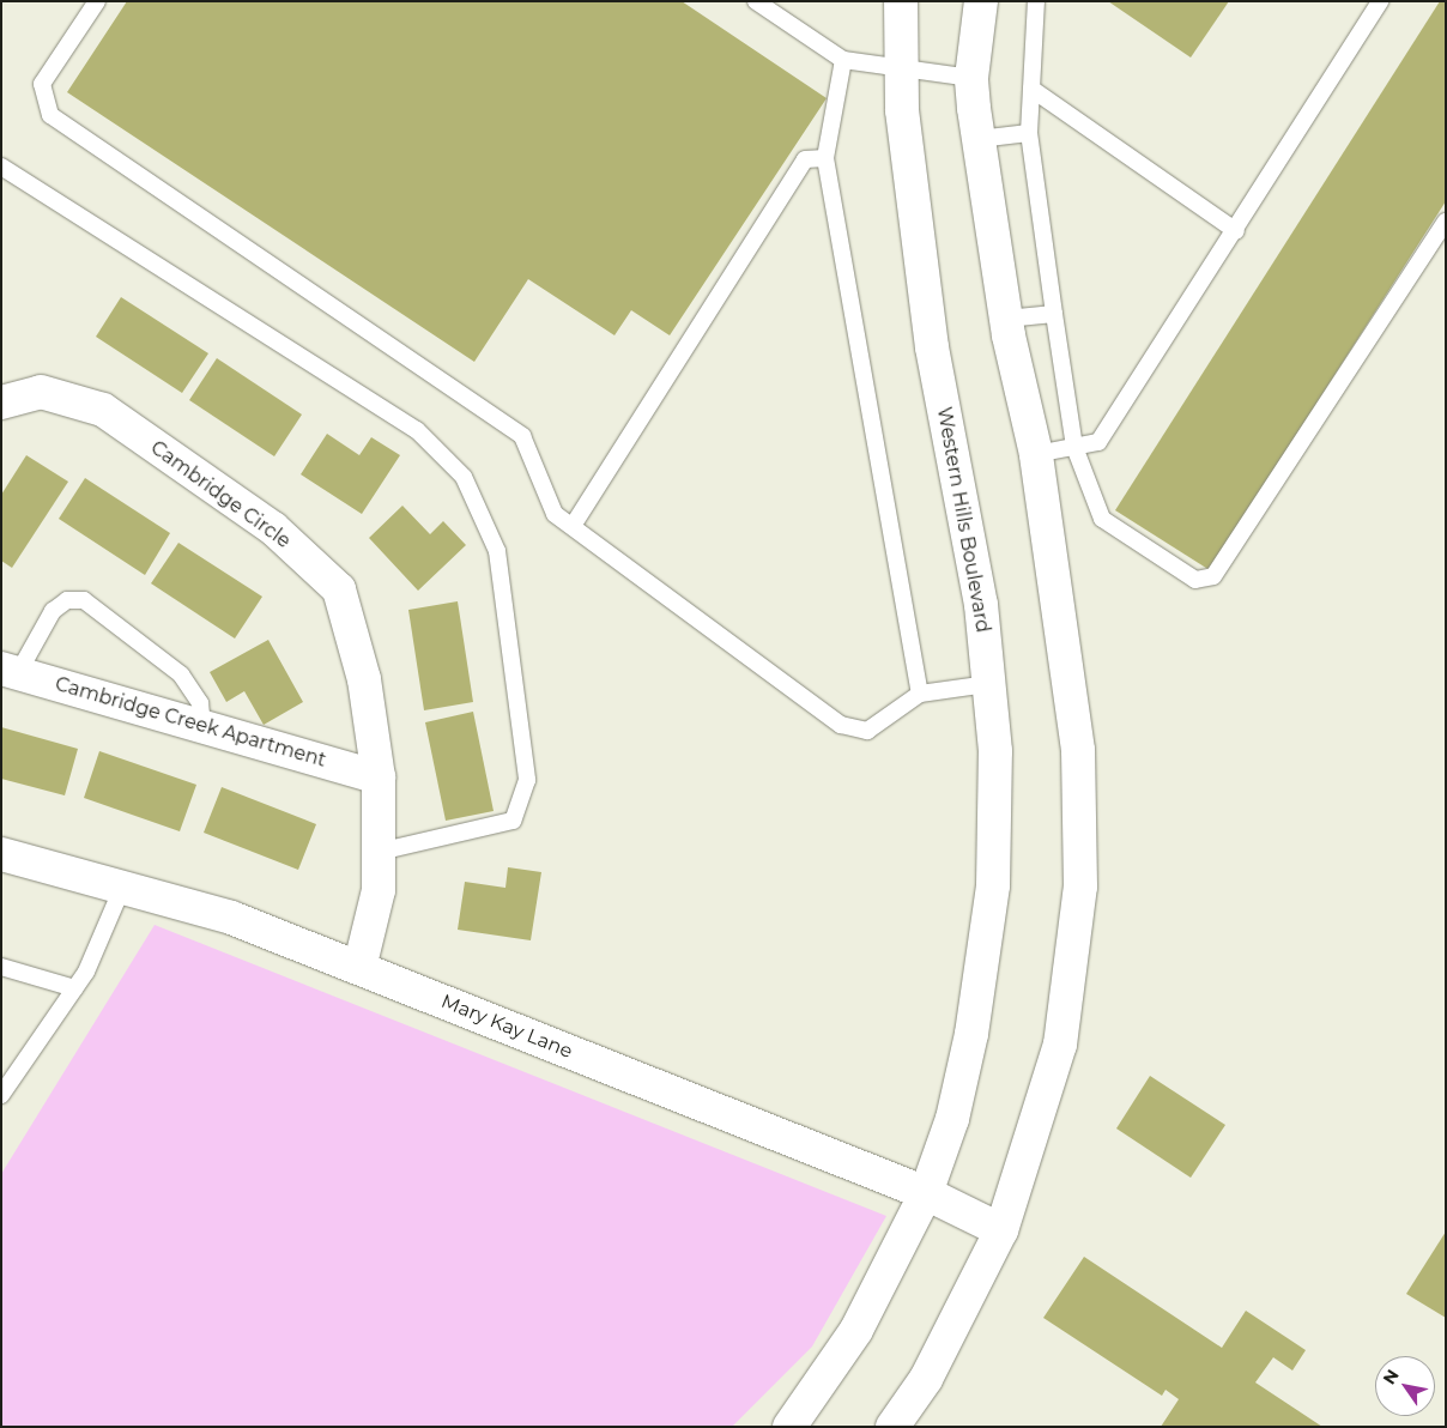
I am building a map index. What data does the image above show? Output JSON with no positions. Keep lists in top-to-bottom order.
{
  "streets": {
    "street": [
      "Cambridge Circle",
      "Western Hills Boulevard",
      "Cambridge Creek Apartment",
      "Mary Kay Lane"
    ]
  },
  "crossings": [
    ["Cambridge Circle", "Cambridge Creek Apartment"],
    ["Cambridge Circle", "Mary Kay Lane"],
    ["Western Hills Boulevard", "Mary Kay Lane"]
  ],
  "north": "top left"
}
